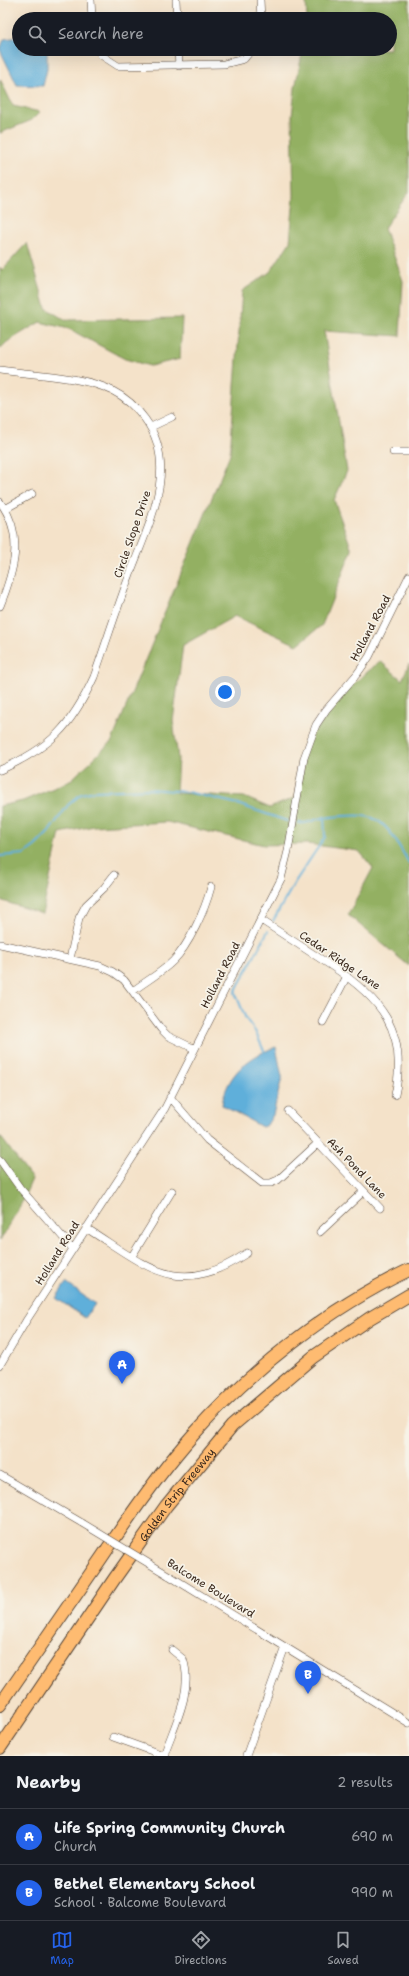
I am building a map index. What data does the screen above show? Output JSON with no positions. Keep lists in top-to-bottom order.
{
  "streets": {
    "highway": ["Golden Strip Freeway"],
    "street": [
      "Circle Slope Drive",
      "Holland Road",
      "Cedar Ridge Lane",
      "Ash Pond Lane",
      "Balcome Boulevard"
    ]
  },
  "crossings": [
    ["Holland Road", "Cedar Ridge Lane"]
  ],
  "page": {
    "search": "Search here",
    "pins": ["A", "B"],
    "heading": ["Nearby", "2 results"],
    "list": [
      {
        "mark": "A",
        "name": "Life Spring Community Church",
        "note": "Church",
        "value": "690 m"
      },
      {
        "mark": "B",
        "name": "Bethel Elementary School",
        "note": "School · Balcome Boulevard",
        "value": "990 m"
      }
    ],
    "nav": ["Map", "Directions", "Saved"]
  }
}
